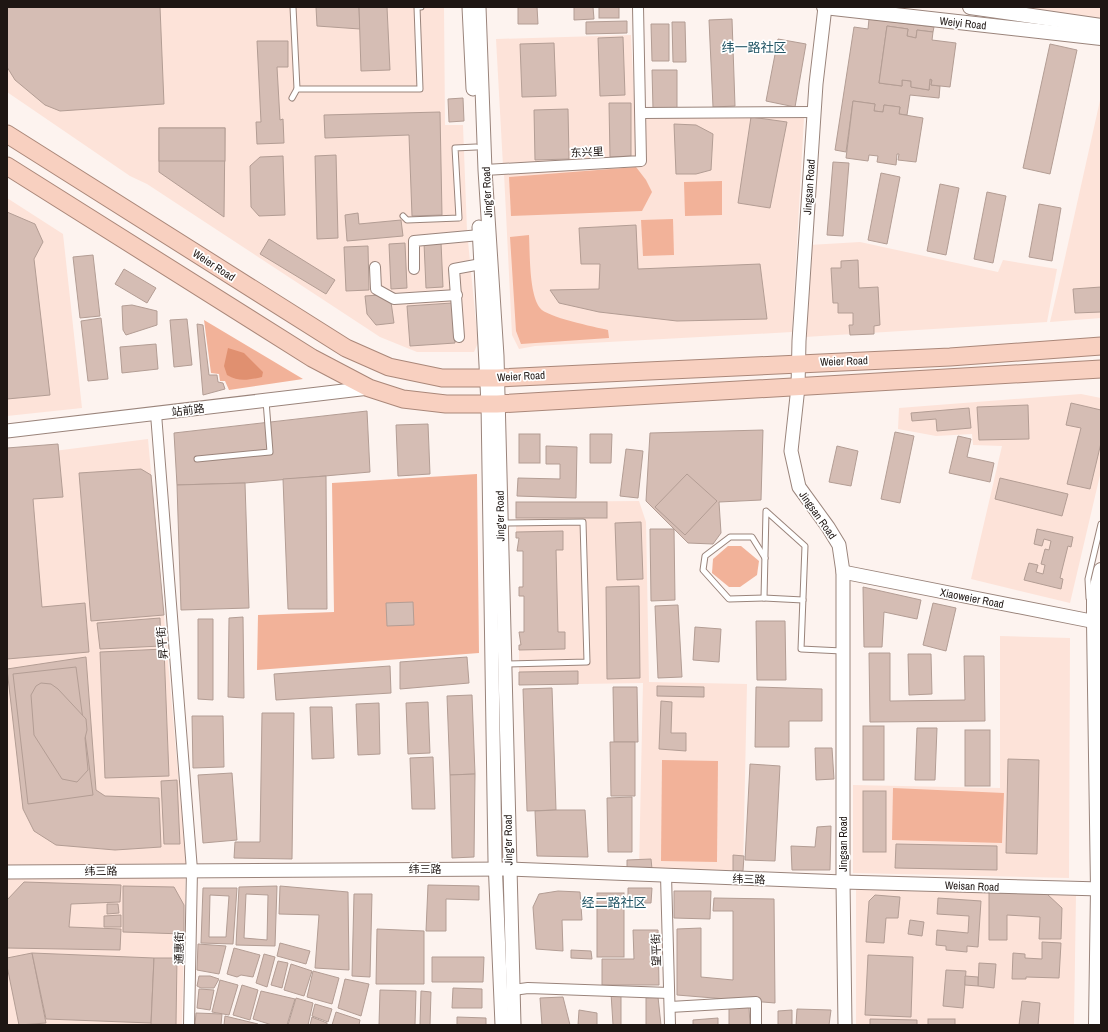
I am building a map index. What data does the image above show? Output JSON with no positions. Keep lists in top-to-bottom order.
{
  "streets": {
    "highway": ["Weier Road"],
    "main road": ["Weiyi Road"],
    "street": [
      "东兴里",
      "Jingsan Road",
      "Jing'er Road",
      "站前路",
      "Xiaoweier Road",
      "昇平街",
      "纬三路",
      "Weisan Road",
      "通惠街",
      "望平街"
    ]
  },
  "crossings": [
    ["Weiyi Road", "Jingsan Road"],
    ["东兴里", "Jing'er Road"],
    ["Jingsan Road", "Weier Road"],
    ["Jingsan Road", "Xiaoweier Road"],
    ["Jingsan Road", "纬三路"],
    ["Jingsan Road", "Weisan Road"],
    ["Jing'er Road", "Weier Road"],
    ["Jing'er Road", "纬三路"],
    ["Weier Road", "站前路"],
    ["站前路", "昇平街"],
    ["昇平街", "纬三路"],
    ["昇平街", "通惠街"],
    ["纬三路", "Weisan Road"],
    ["纬三路", "通惠街"],
    ["纬三路", "望平街"]
  ],
  "districts": ["纬一路社区", "经二路社区"]
}
